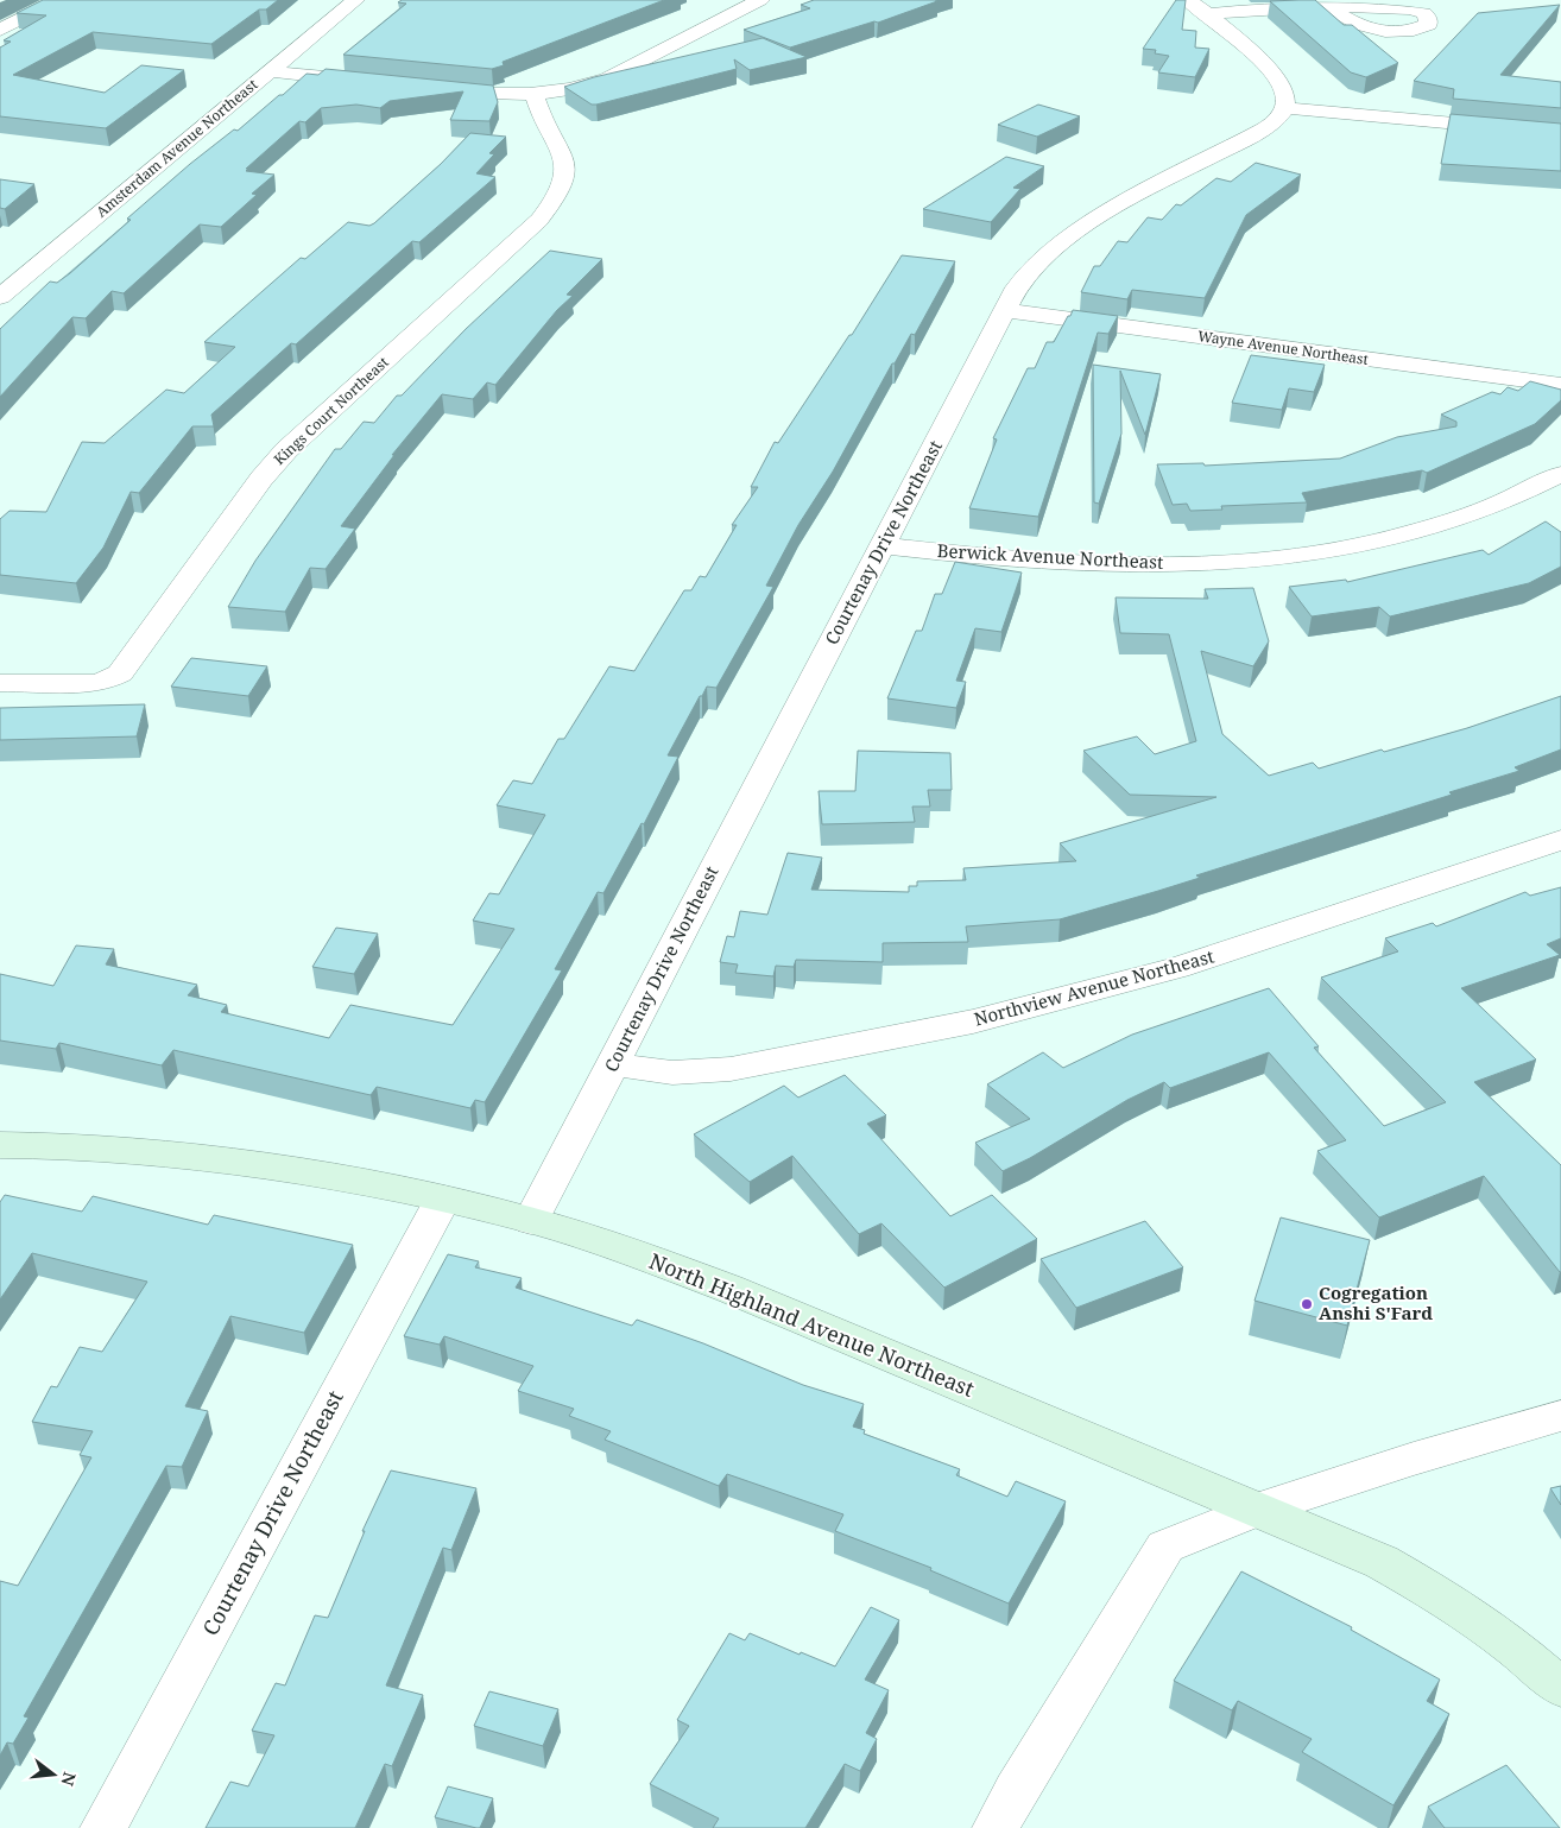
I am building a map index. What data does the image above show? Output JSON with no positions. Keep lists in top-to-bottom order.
{
  "streets": {
    "street": [
      "Amsterdam Avenue Northeast",
      "Wayne Avenue Northeast",
      "Kings Court Northeast",
      "Courtenay Drive Northeast",
      "Berwick Avenue Northeast",
      "Northview Avenue Northeast",
      "North Highland Avenue Northeast"
    ]
  },
  "crossings": [
    ["Wayne Avenue Northeast", "Courtenay Drive Northeast"],
    ["Courtenay Drive Northeast", "Berwick Avenue Northeast"],
    ["Courtenay Drive Northeast", "Northview Avenue Northeast"],
    ["Courtenay Drive Northeast", "North Highland Avenue Northeast"]
  ],
  "places": ["Cogregation Anshi S'Fard"],
  "north": "right"
}
